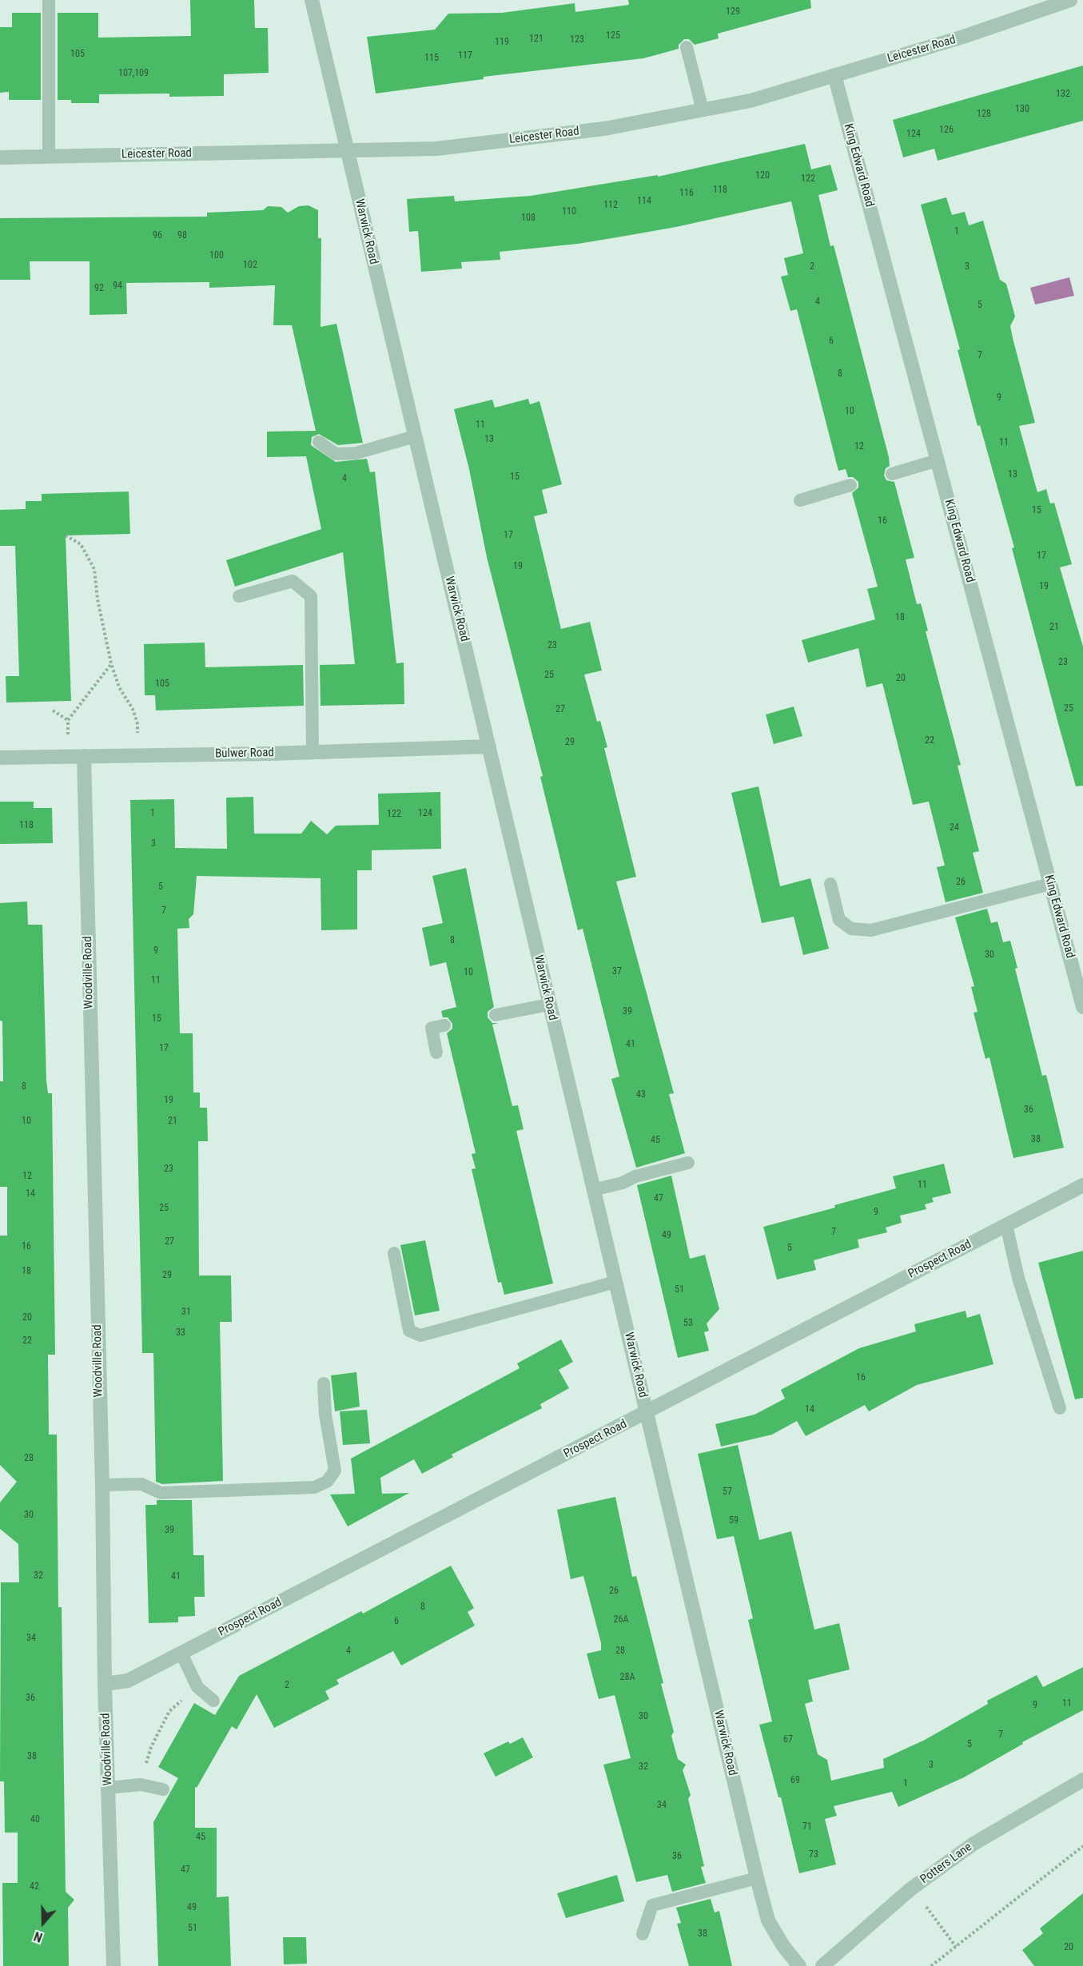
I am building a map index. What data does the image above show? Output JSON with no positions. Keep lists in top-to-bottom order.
{
  "streets": {
    "street": [
      "Leicester Road",
      "King Edward Road",
      "Warwick Road",
      "Bulwer Road",
      "Woodville Road",
      "Prospect Road",
      "Potters Lane"
    ]
  },
  "crossings": [
    ["Leicester Road", "King Edward Road"],
    ["Leicester Road", "Warwick Road"],
    ["Warwick Road", "Bulwer Road"],
    ["Warwick Road", "Prospect Road"],
    ["Bulwer Road", "Woodville Road"],
    ["Woodville Road", "Prospect Road"]
  ],
  "house_numbers": [
    "129",
    "125",
    "121",
    "123",
    "119",
    "105",
    "117",
    "115",
    "107,109",
    "132",
    "130",
    "128",
    "126",
    "124",
    "120",
    "122",
    "118",
    "116",
    "114",
    "112",
    "110",
    "108",
    "1",
    "96",
    "98",
    "100",
    "102",
    "2",
    "3",
    "94",
    "92",
    "4",
    "5",
    "6",
    "7",
    "8",
    "9",
    "10",
    "11",
    "13",
    "11",
    "12",
    "13",
    "15",
    "4",
    "15",
    "16",
    "17",
    "17",
    "19",
    "19",
    "18",
    "21",
    "23",
    "23",
    "25",
    "20",
    "105",
    "25",
    "27",
    "22",
    "29",
    "1",
    "124",
    "122",
    "118",
    "24",
    "3",
    "26",
    "5",
    "7",
    "8",
    "9",
    "30",
    "37",
    "10",
    "11",
    "39",
    "15",
    "41",
    "17",
    "8",
    "43",
    "19",
    "36",
    "10",
    "21",
    "38",
    "45",
    "23",
    "12",
    "11",
    "14",
    "47",
    "25",
    "9",
    "7",
    "49",
    "27",
    "16",
    "5",
    "18",
    "29",
    "51",
    "31",
    "20",
    "53",
    "33",
    "22",
    "16",
    "14",
    "28",
    "57",
    "30",
    "59",
    "39",
    "32",
    "41",
    "26",
    "8",
    "26A",
    "6",
    "34",
    "4",
    "28",
    "28A",
    "2",
    "36",
    "11",
    "9",
    "30",
    "7",
    "67",
    "5",
    "38",
    "3",
    "32",
    "69",
    "1",
    "34",
    "40",
    "71",
    "45",
    "73",
    "36",
    "47",
    "42",
    "49",
    "51",
    "38",
    "20"
  ],
  "north": "bottom"
}
